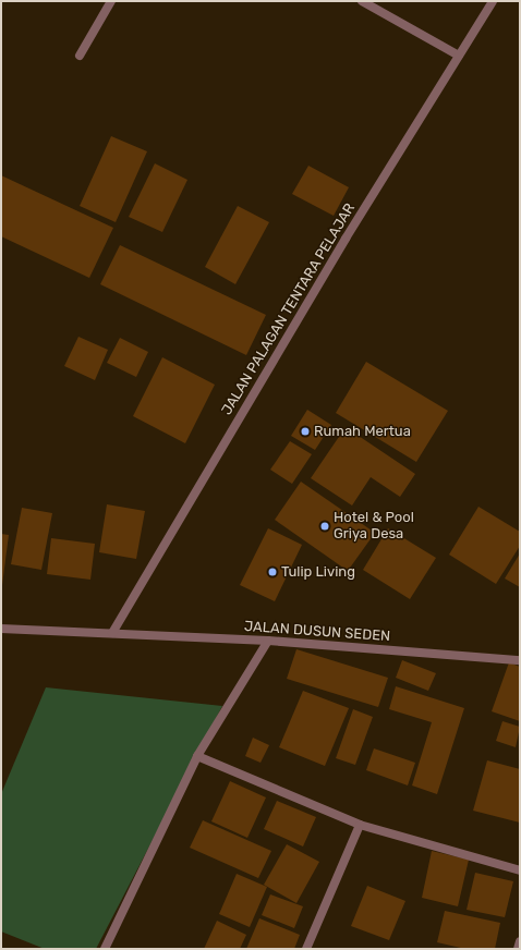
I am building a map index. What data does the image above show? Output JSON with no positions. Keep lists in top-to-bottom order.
{
  "streets": {
    "street": ["JALAN PALAGAN TENTARA PELAJAR", "JALAN DUSUN SEDEN"]
  },
  "crossings": [
    ["JALAN PALAGAN TENTARA PELAJAR", "JALAN DUSUN SEDEN"]
  ],
  "places": ["Rumah Mertua", "Hotel & Pool Griya Desa", "Tulip Living"]
}
